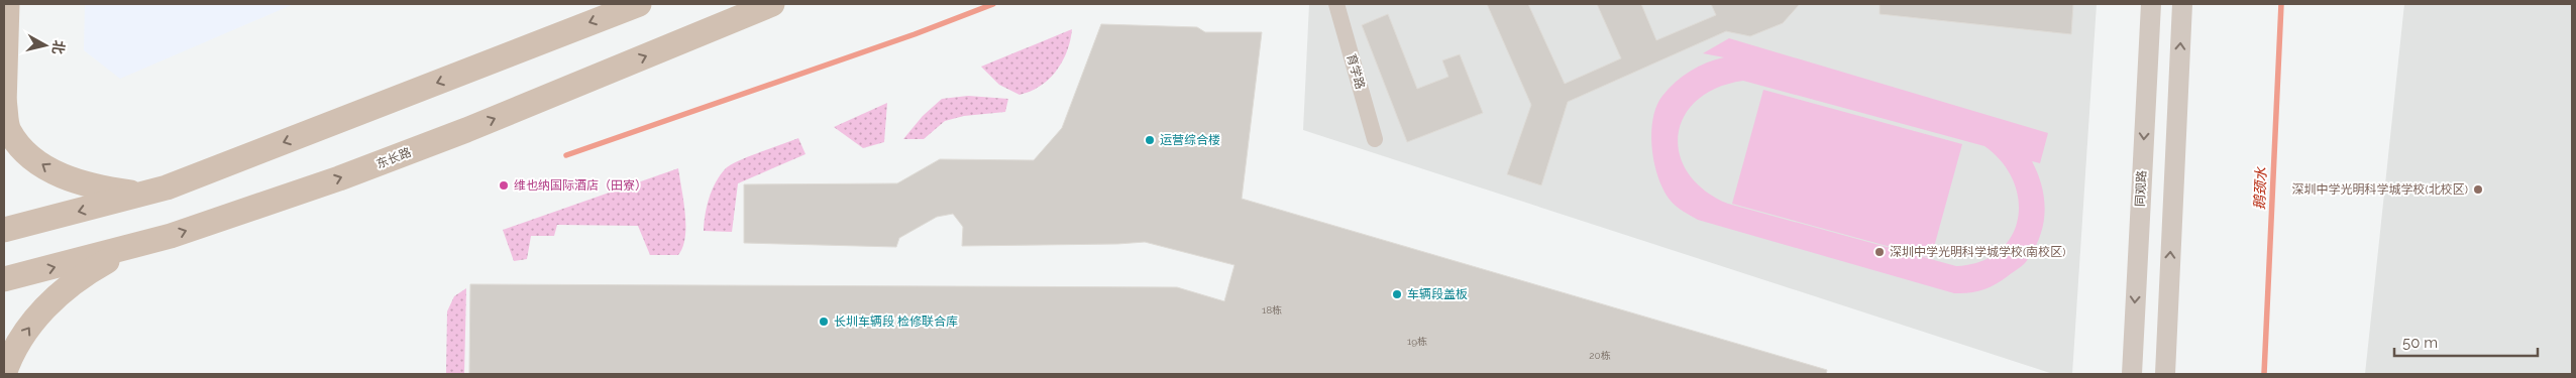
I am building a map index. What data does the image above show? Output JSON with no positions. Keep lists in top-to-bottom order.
{
  "streets": {
    "main road": ["东长路"],
    "street": ["育学路", "同观路"]
  },
  "water": ["鹅颈水"],
  "places": [
    "运营综合楼",
    "维也纳国际酒店（田寮）",
    "深圳中学光明科学城学校(北校区)",
    "深圳中学光明科学城学校(南校区)",
    "车辆段盖板",
    "长圳车辆段 检修联合库"
  ],
  "house_numbers": ["18栋", "19栋", "20栋"],
  "scale_bar": "50 m",
  "north": "right"
}
